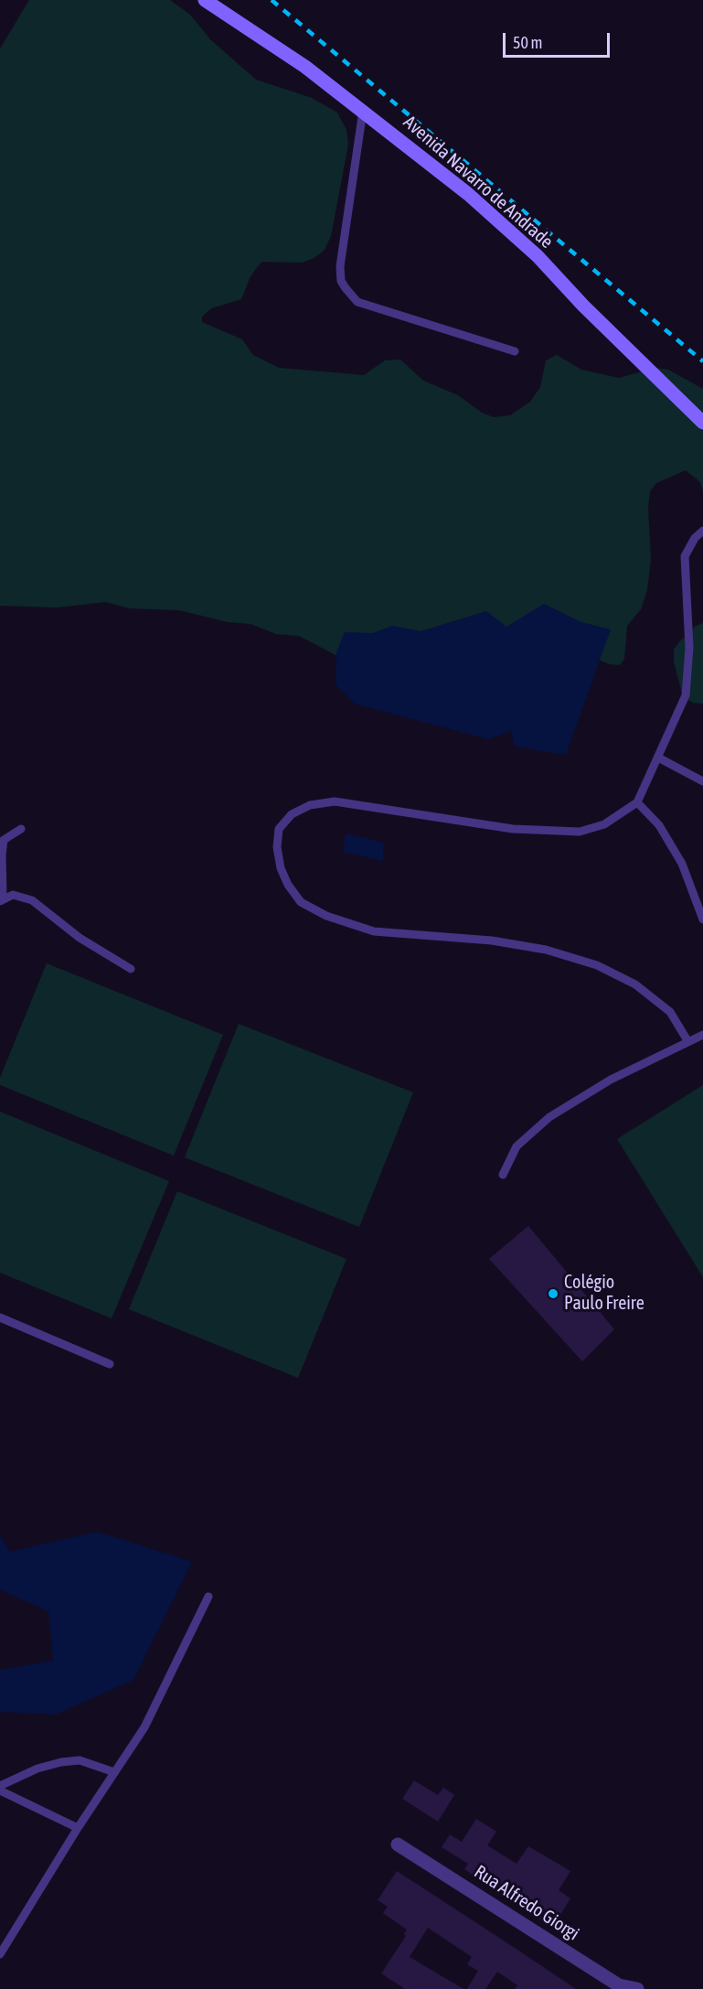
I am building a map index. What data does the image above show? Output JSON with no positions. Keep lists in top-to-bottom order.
{
  "streets": {
    "street": ["Avenida Navarro de Andrade", "Rua Alfredo Giorgi"]
  },
  "places": ["Colégio Paulo Freire"],
  "scale_bar": "50 m"
}
